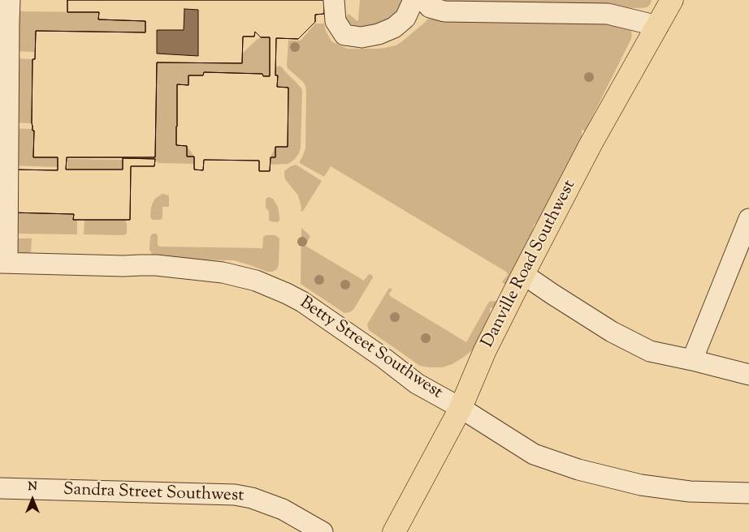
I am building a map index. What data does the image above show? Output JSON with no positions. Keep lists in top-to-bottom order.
{
  "streets": {
    "main road": ["Danville Road Southwest"],
    "street": ["Betty Street Southwest", "Sandra Street Southwest"]
  },
  "crossings": [
    ["Danville Road Southwest", "Betty Street Southwest"]
  ],
  "north": "top"
}
